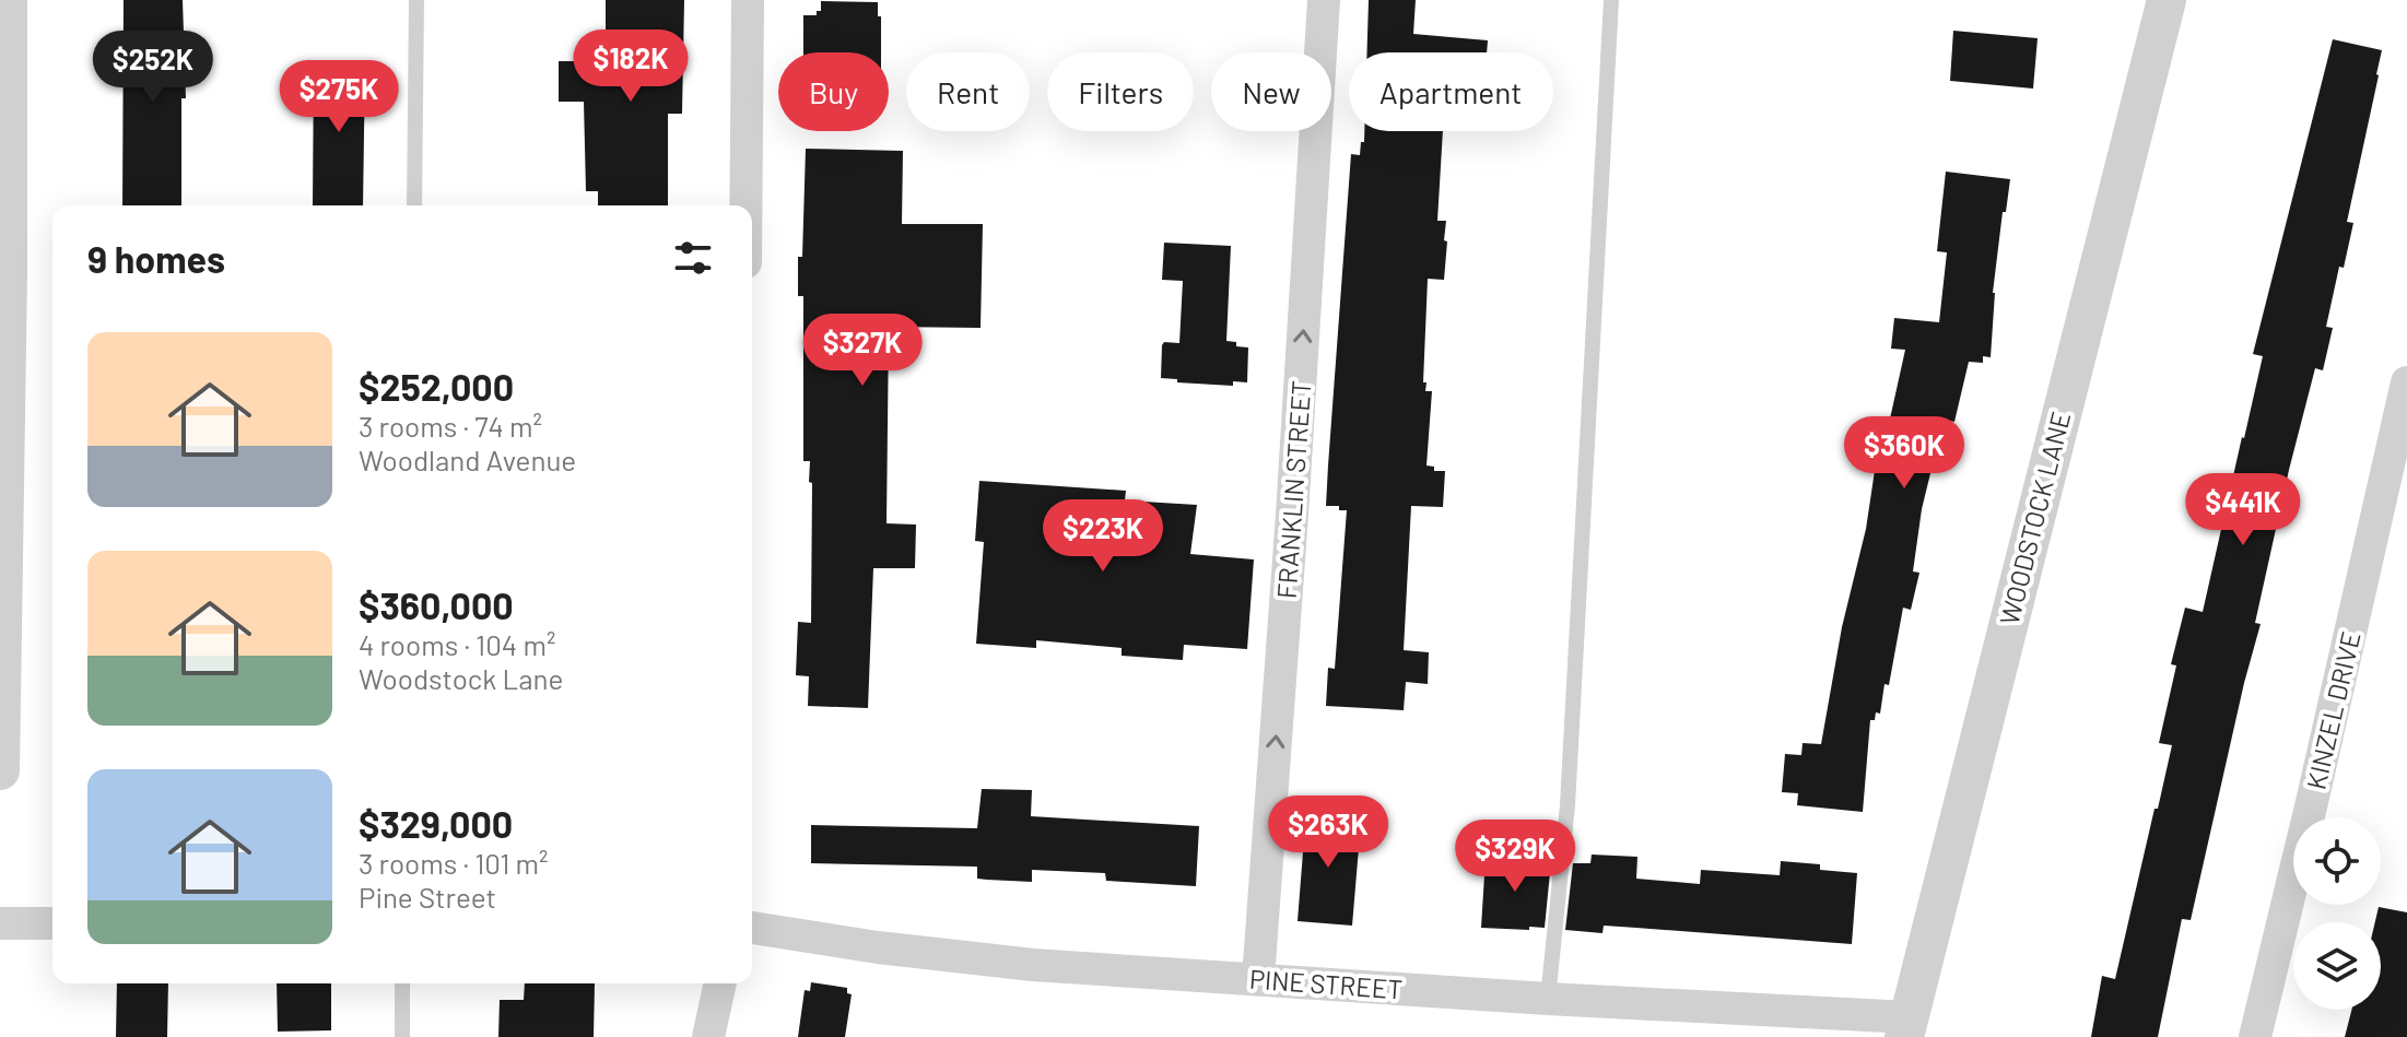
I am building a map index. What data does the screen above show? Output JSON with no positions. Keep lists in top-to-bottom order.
{
  "streets": {
    "street": [
      "FRANKLIN STREET",
      "WOODSTOCK LANE",
      "KINZEL DRIVE",
      "PINE STREET"
    ]
  },
  "crossings": [
    ["FRANKLIN STREET", "PINE STREET"],
    ["WOODSTOCK LANE", "PINE STREET"]
  ],
  "one_way": ["FRANKLIN STREET"],
  "page": {
    "price": [
      "$182K",
      "$252K",
      "$275K",
      "$327K",
      "$360K",
      "$441K",
      "$223K",
      "$263K",
      "$329K"
    ],
    "chip": [
      "Buy",
      "Rent",
      "Filters",
      "New",
      "Apartment"
    ],
    "heading": "9 homes",
    "list": [
      {
        "name": "$252,000",
        "note": "3 rooms · 74 m² · Woodland Avenue"
      },
      {
        "name": "$360,000",
        "note": "4 rooms · 104 m² · Woodstock Lane"
      },
      {
        "name": "$329,000",
        "note": "3 rooms · 101 m² · Pine Street"
      }
    ]
  }
}
